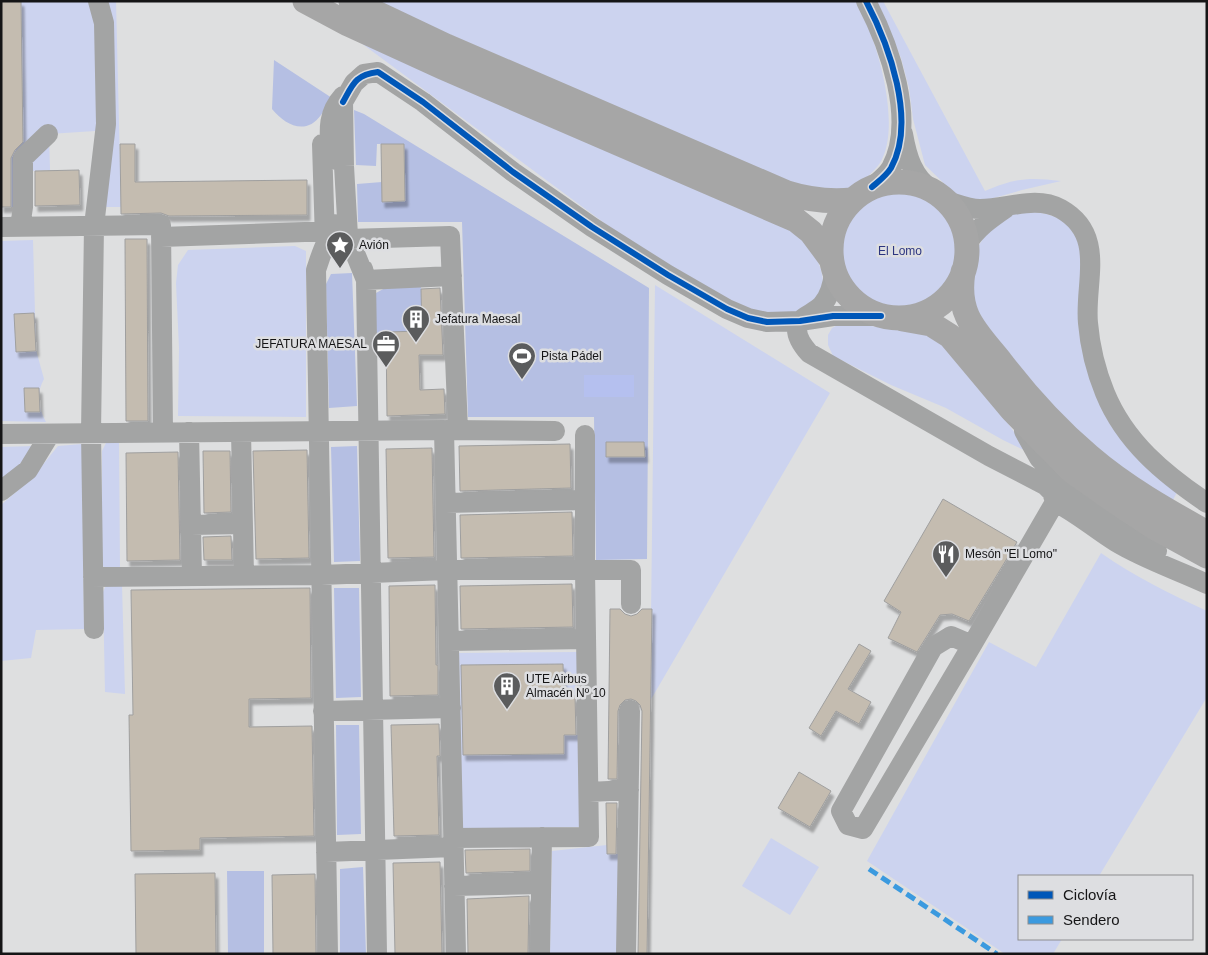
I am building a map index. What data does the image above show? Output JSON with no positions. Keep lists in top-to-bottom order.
{
  "parks": ["El Lomo"],
  "places": {
    "place": ["Avión"],
    "building": ["Jefatura Maesal", "UTE Airbus Almacén Nº 10"],
    "office": ["JEFATURA MAESAL"],
    "sports": ["Pista Pádel"],
    "restaurant": ["Mesón \"El Lomo\""]
  },
  "legend": ["Ciclovía", "Sendero"]
}
